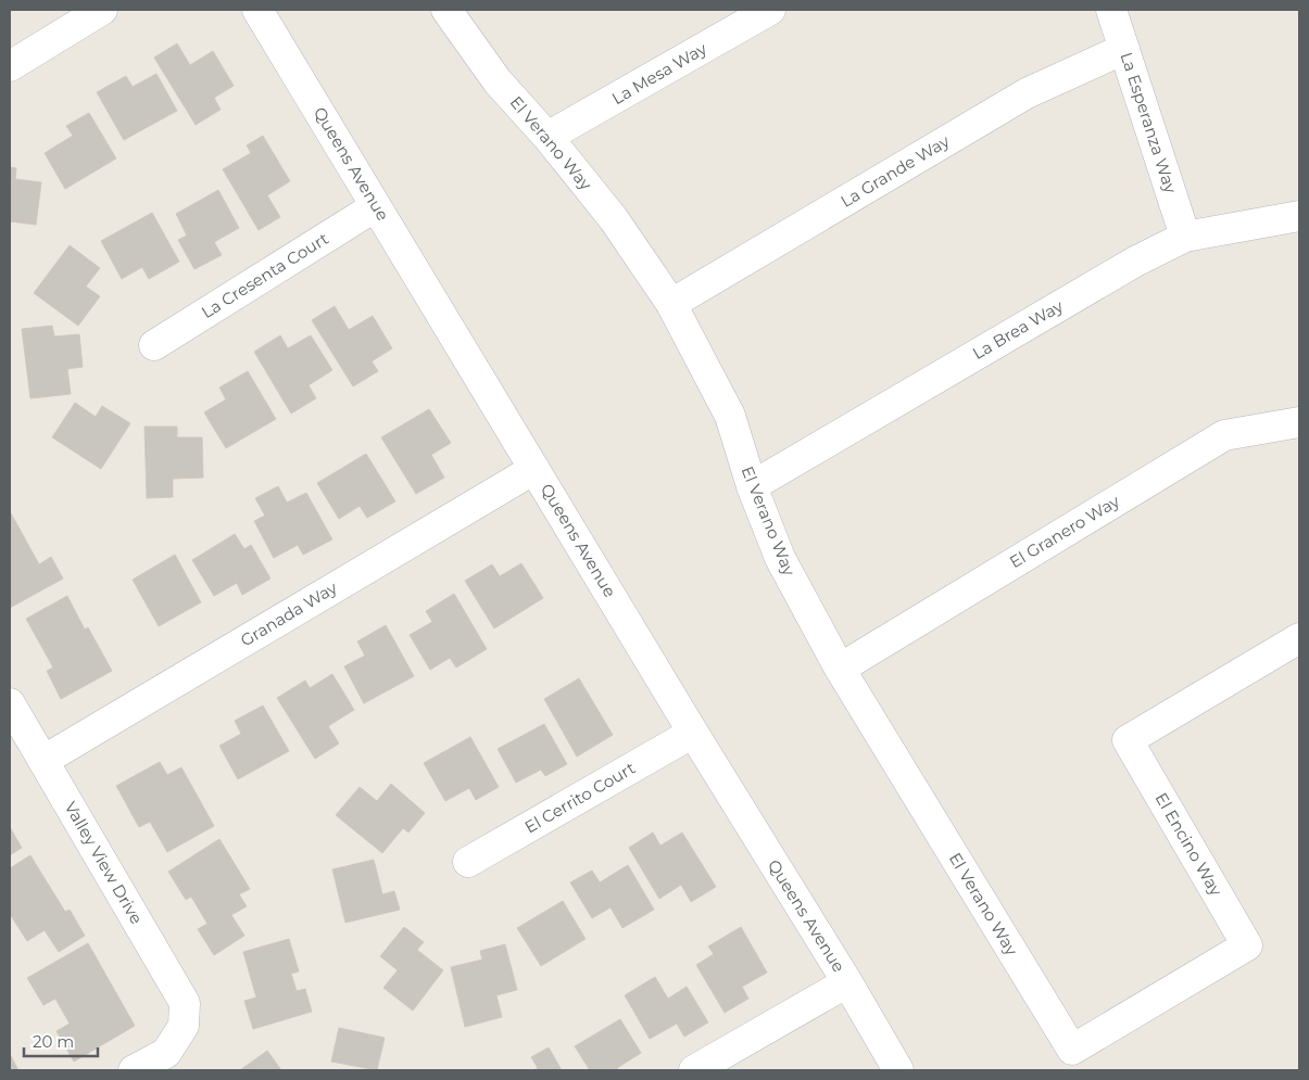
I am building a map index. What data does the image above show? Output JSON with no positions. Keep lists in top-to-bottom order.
{
  "streets": {
    "street": [
      "La Mesa Way",
      "La Esperanza Way",
      "El Verano Way",
      "Queens Avenue",
      "La Grande Way",
      "La Cresenta Court",
      "La Brea Way",
      "El Granero Way",
      "Granada Way",
      "El Cerrito Court",
      "El Encino Way",
      "Valley View Drive"
    ]
  },
  "crossings": [
    ["La Mesa Way", "El Verano Way"],
    ["La Esperanza Way", "La Grande Way"],
    ["La Esperanza Way", "La Brea Way"],
    ["El Verano Way", "La Grande Way"],
    ["El Verano Way", "La Brea Way"],
    ["El Verano Way", "El Granero Way"],
    ["El Verano Way", "El Encino Way"],
    ["Queens Avenue", "La Cresenta Court"],
    ["Queens Avenue", "Granada Way"],
    ["Queens Avenue", "El Cerrito Court"],
    ["Granada Way", "Valley View Drive"]
  ],
  "scale_bar": "20 m"
}
